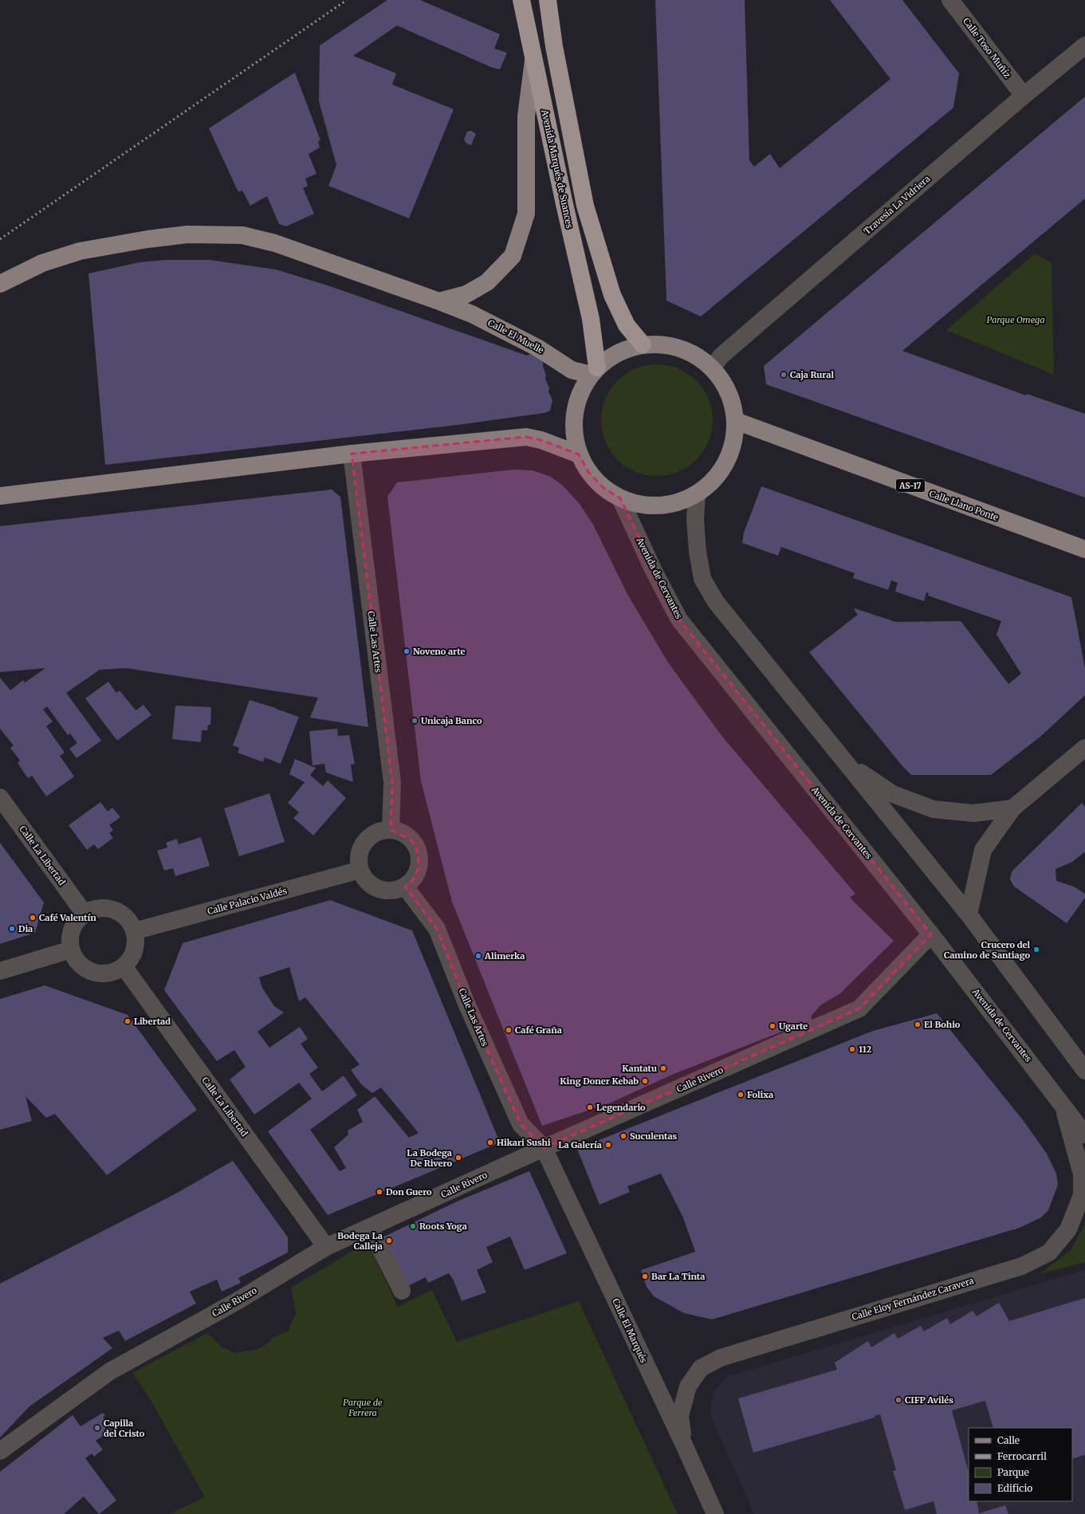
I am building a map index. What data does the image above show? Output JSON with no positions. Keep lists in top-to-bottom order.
{
  "streets": {
    "highway": ["Avenida Marqués de Suances"],
    "main road": ["Calle El Muelle", "AS-17", "Calle Llano Ponte"],
    "street": [
      "Calle Toso Muñíz",
      "Travesía La Vidriera",
      "Avenida de Cervantes",
      "Calle Las Artes",
      "Calle La Libertad",
      "Calle Palacio Valdés",
      "Calle Rivero",
      "Calle Eloy Fernández Caravera",
      "Calle El Marqués"
    ]
  },
  "crossings": [
    ["Calle Toso Muñíz", "Travesía La Vidriera"],
    ["Avenida Marqués de Suances", "Calle El Muelle"],
    ["Avenida de Cervantes", "Calle Rivero"],
    ["Avenida de Cervantes", "Calle Eloy Fernández Caravera"],
    ["Calle Las Artes", "Calle Palacio Valdés"],
    ["Calle Las Artes", "Calle Rivero"],
    ["Calle Las Artes", "Calle El Marqués"],
    ["Calle La Libertad", "Calle Palacio Valdés"],
    ["Calle La Libertad", "Calle Rivero"],
    ["Calle Rivero", "Calle El Marqués"],
    ["Calle Eloy Fernández Caravera", "Calle El Marqués"]
  ],
  "parks": ["Parque Omega", "Parque de Ferrera"],
  "places": [
    "Caja Rural",
    "Noveno arte",
    "Unicaja Banco",
    "Café Valentín",
    "Dia",
    "Crucero del Camino de Santiago",
    "Alimerka",
    "Libertad",
    "El Bohio",
    "Ugarte",
    "Café Graña",
    "112",
    "Kantatu",
    "King Doner Kebab",
    "Folixa",
    "Legendario",
    "Suculentas",
    "Hikari Sushi",
    "La Galería",
    "La Bodega De Rivero",
    "Don Guero",
    "Roots Yoga",
    "Bodega La Calleja",
    "Bar La Tinta",
    "CIFP Avilés",
    "Capilla del Cristo"
  ],
  "legend": [
    "Calle",
    "Ferrocarril",
    "Parque",
    "Edificio"
  ]
}
